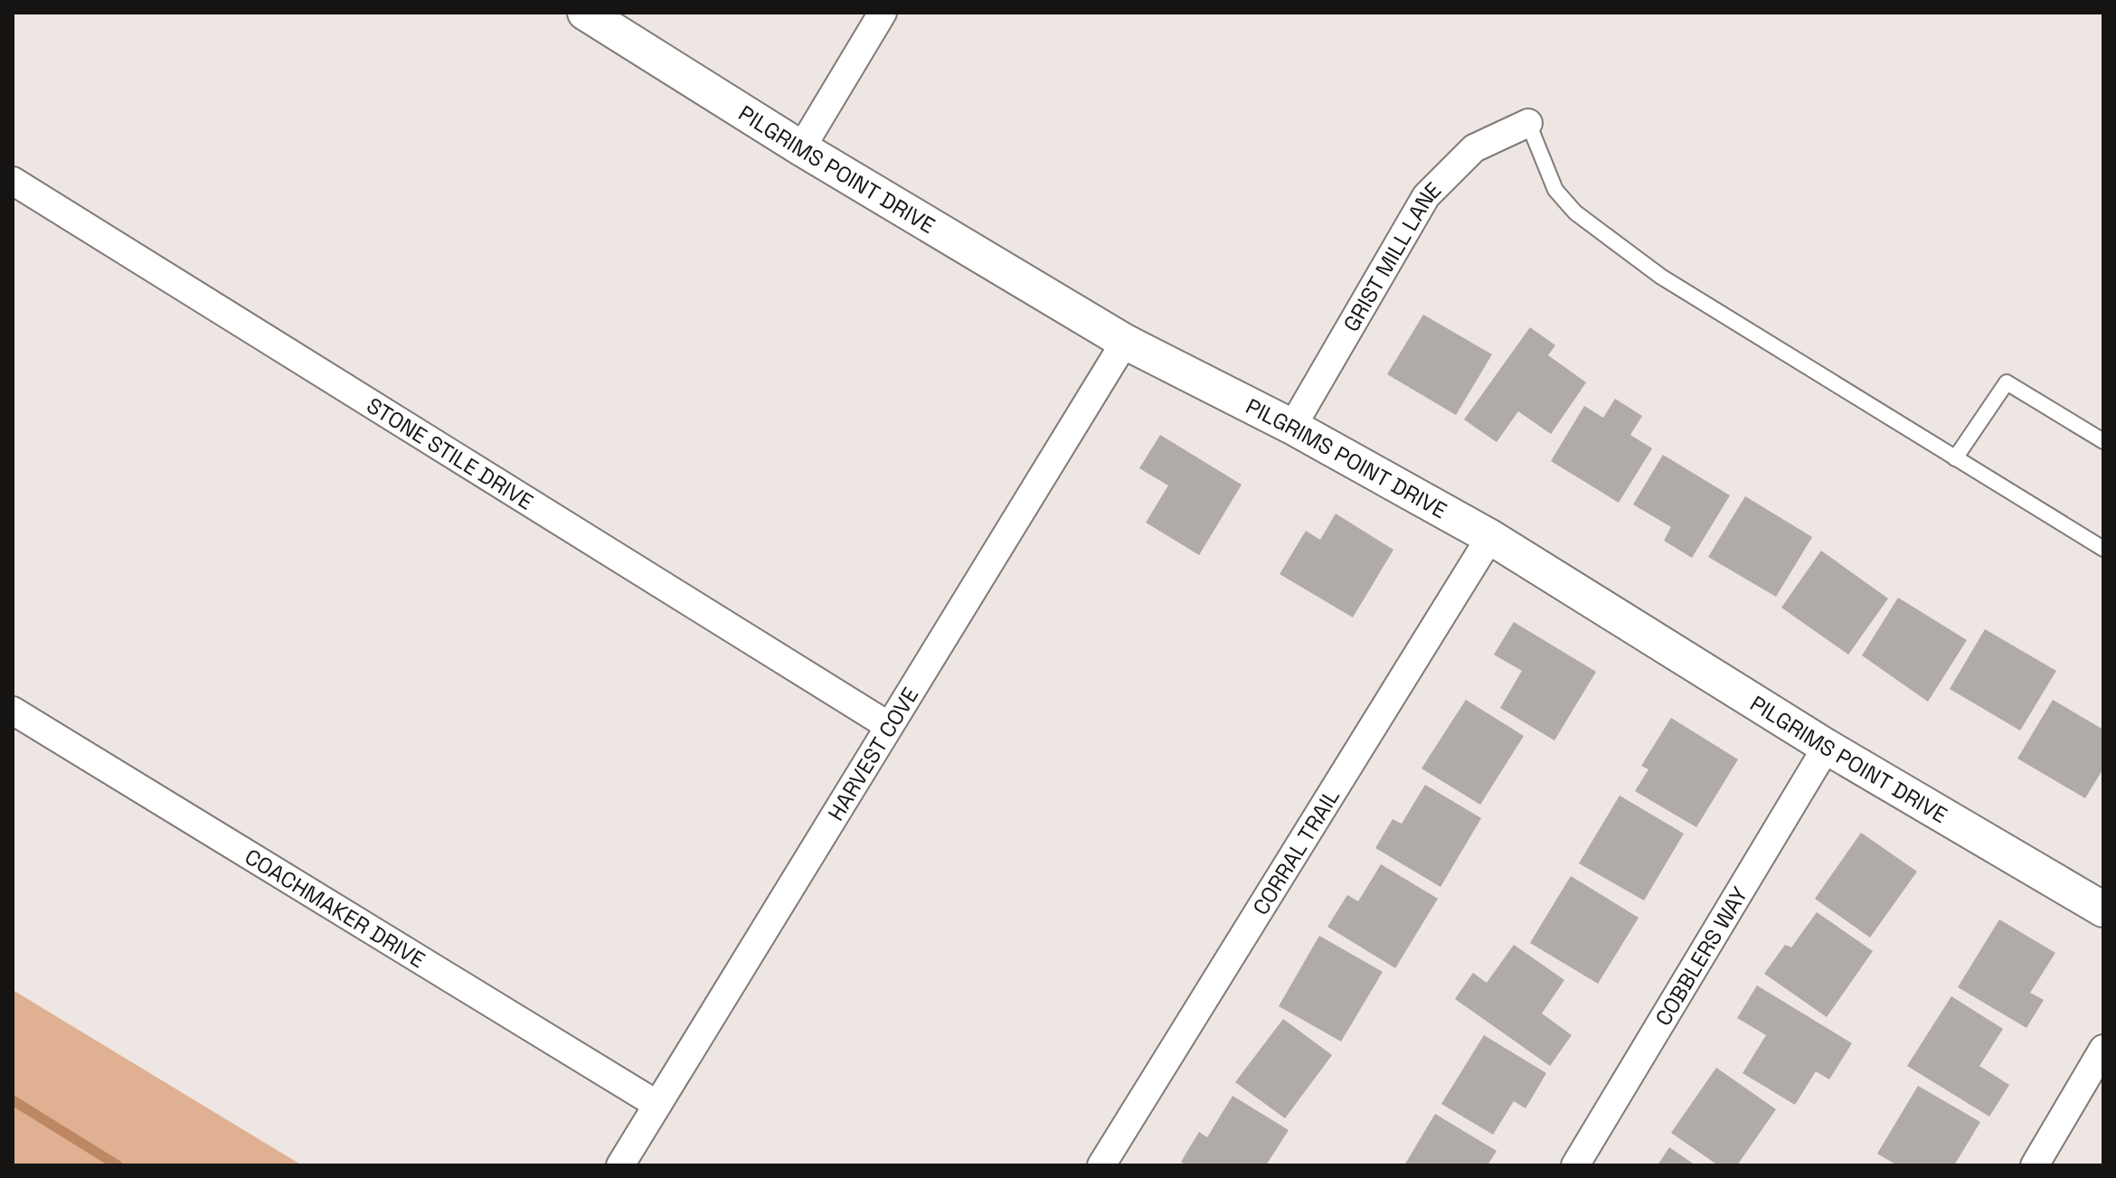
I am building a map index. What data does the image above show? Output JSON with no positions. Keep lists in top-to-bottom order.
{
  "streets": {
    "street": [
      "PILGRIMS POINT DRIVE",
      "GRIST MILL LANE",
      "STONE STILE DRIVE",
      "HARVEST COVE",
      "CORRAL TRAIL",
      "COACHMAKER DRIVE",
      "COBBLERS WAY"
    ]
  },
  "crossings": [
    ["PILGRIMS POINT DRIVE", "GRIST MILL LANE"],
    ["PILGRIMS POINT DRIVE", "HARVEST COVE"],
    ["PILGRIMS POINT DRIVE", "CORRAL TRAIL"],
    ["PILGRIMS POINT DRIVE", "COBBLERS WAY"],
    ["STONE STILE DRIVE", "HARVEST COVE"],
    ["HARVEST COVE", "COACHMAKER DRIVE"]
  ]
}
